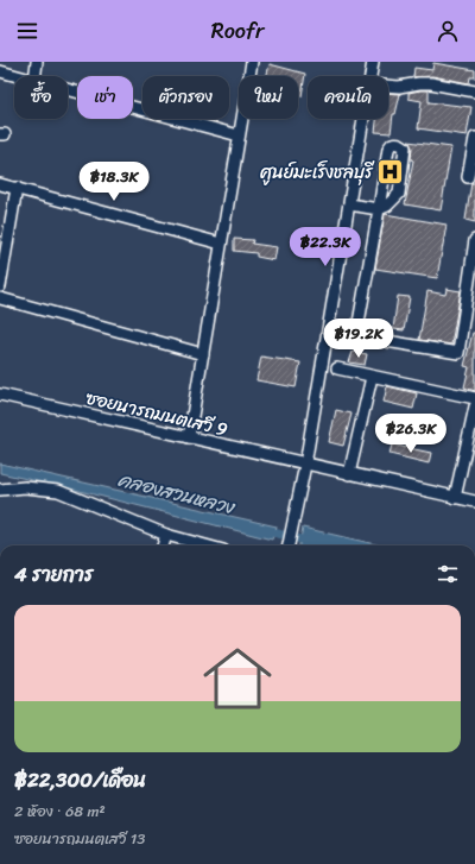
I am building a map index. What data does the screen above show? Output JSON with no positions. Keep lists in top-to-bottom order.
{
  "streets": {
    "street": ["ซอยนารถมนตเสวี 9"]
  },
  "water": ["คลองสวนหลวง"],
  "places": {
    "hospital": ["ศูนย์มะเร็งชลบุรี"]
  },
  "page": {
    "header": "Roofr",
    "chip": [
      "ซื้อ",
      "เช่า",
      "ตัวกรอง",
      "ใหม่",
      "คอนโด"
    ],
    "price": [
      "฿18.3K",
      "฿22.3K",
      "฿19.2K",
      "฿26.3K"
    ],
    "heading": "4 รายการ",
    "list": [
      {
        "name": "฿22,300/เดือน",
        "note": "2 ห้อง · 68 m² · ซอยนารถมนตเสวี 13"
      }
    ]
  }
}
